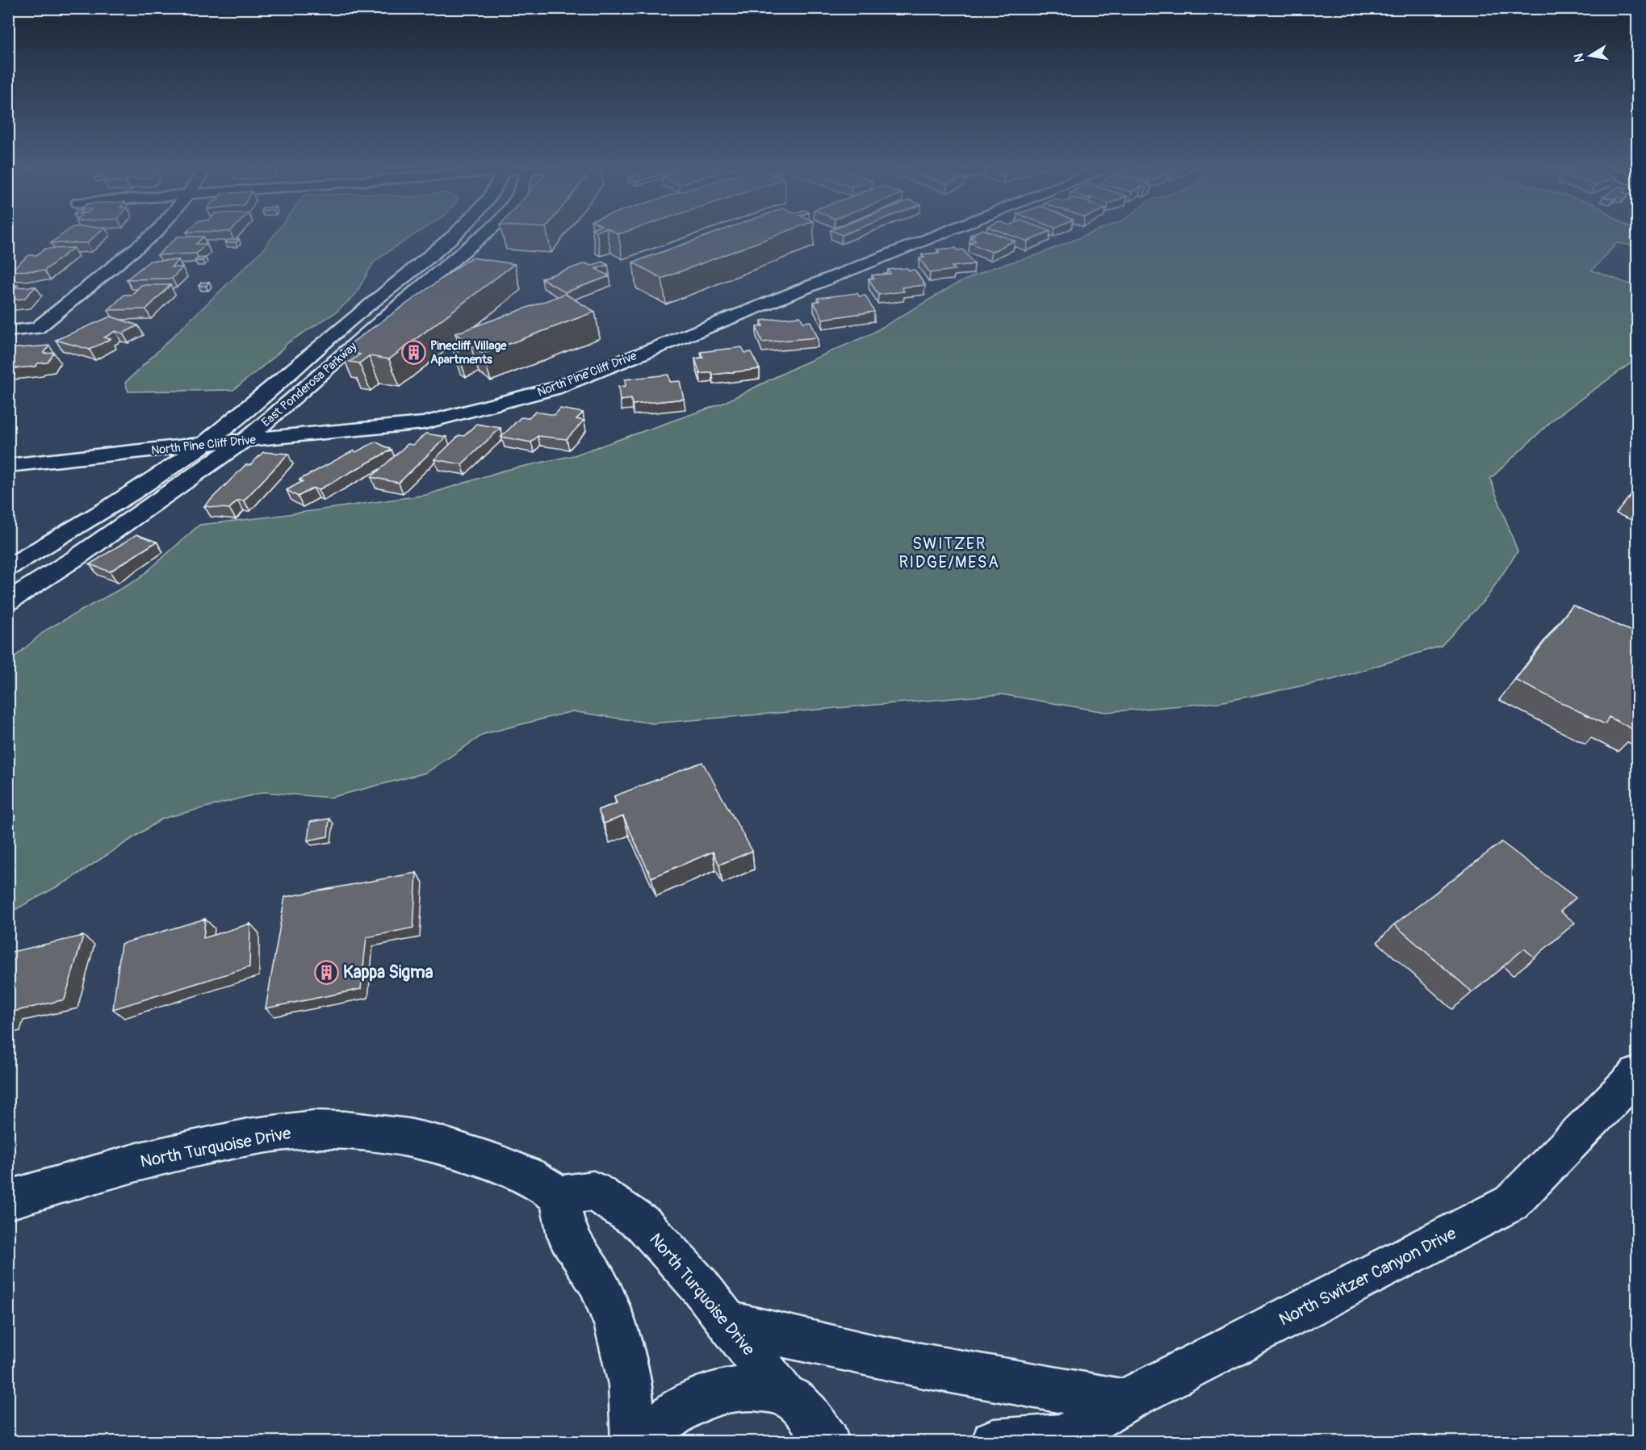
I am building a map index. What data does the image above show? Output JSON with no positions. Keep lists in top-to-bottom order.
{
  "streets": {
    "street": [
      "North Pine Cliff Drive",
      "East Ponderosa Parkway",
      "North Turquoise Drive",
      "North Switzer Canyon Drive"
    ]
  },
  "crossings": [
    ["North Pine Cliff Drive", "East Ponderosa Parkway"]
  ],
  "districts": ["SWITZER RIDGE/MESA"],
  "places": {
    "building": ["Pinecliff Village Apartments", "Kappa Sigma"]
  },
  "north": "left"
}
